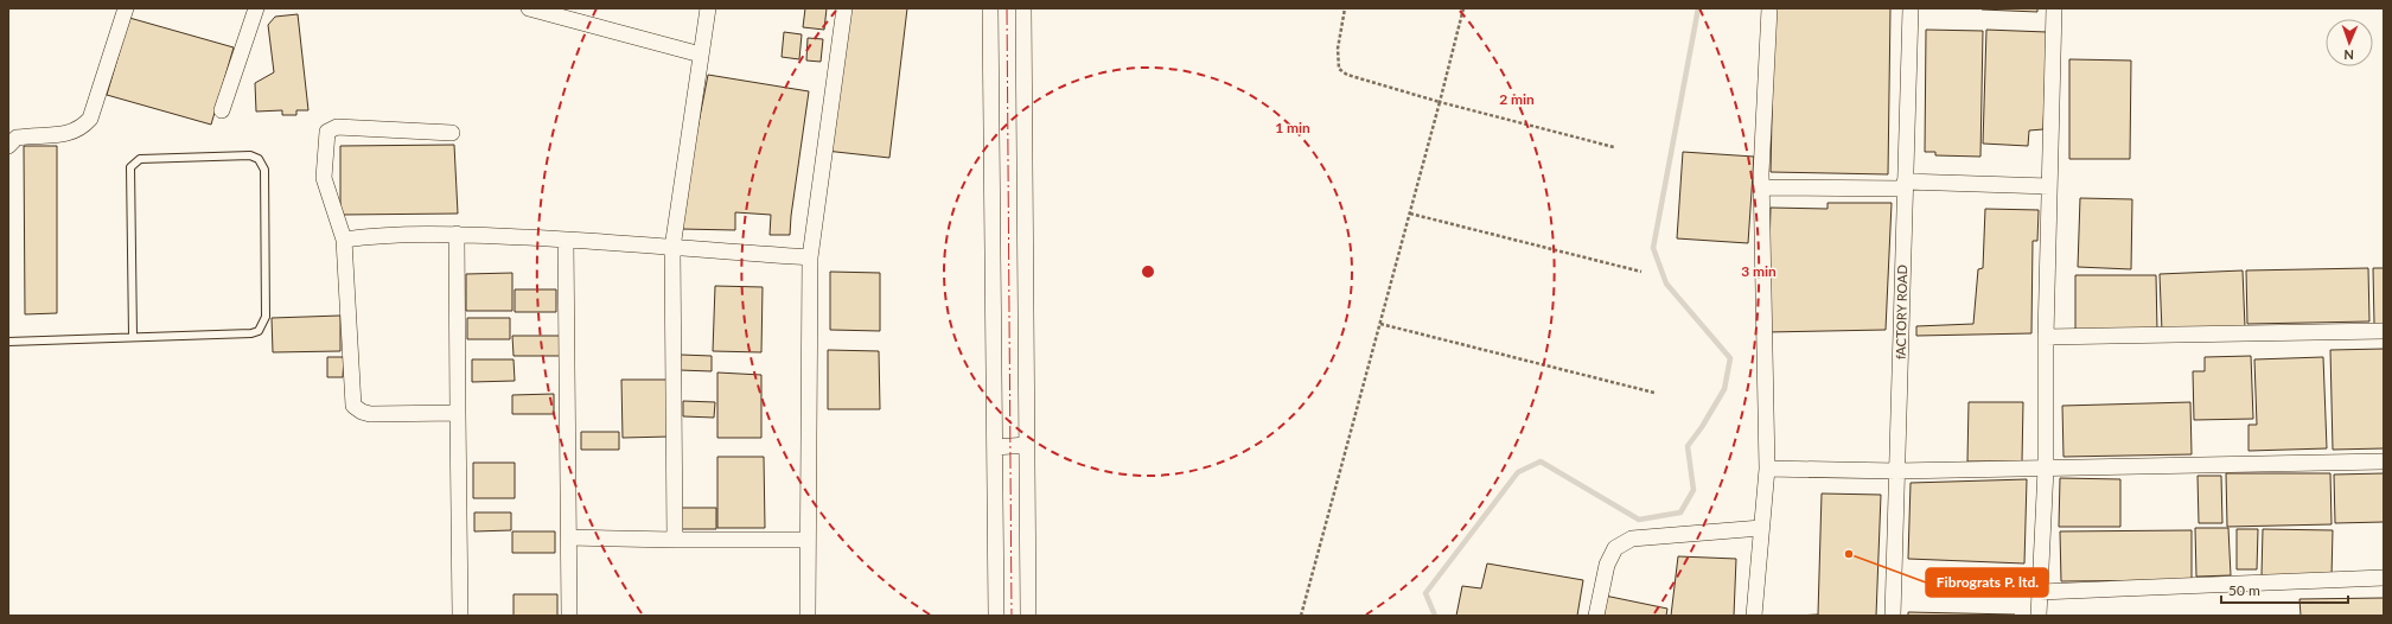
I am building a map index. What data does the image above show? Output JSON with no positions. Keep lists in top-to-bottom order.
{
  "streets": {
    "street": ["fACTORY ROAD"]
  },
  "places": ["Fibrograts P. ltd."],
  "scale_bar": "50 m",
  "north": "bottom",
  "rings": ["2 min", "1 min", "3 min"]
}
